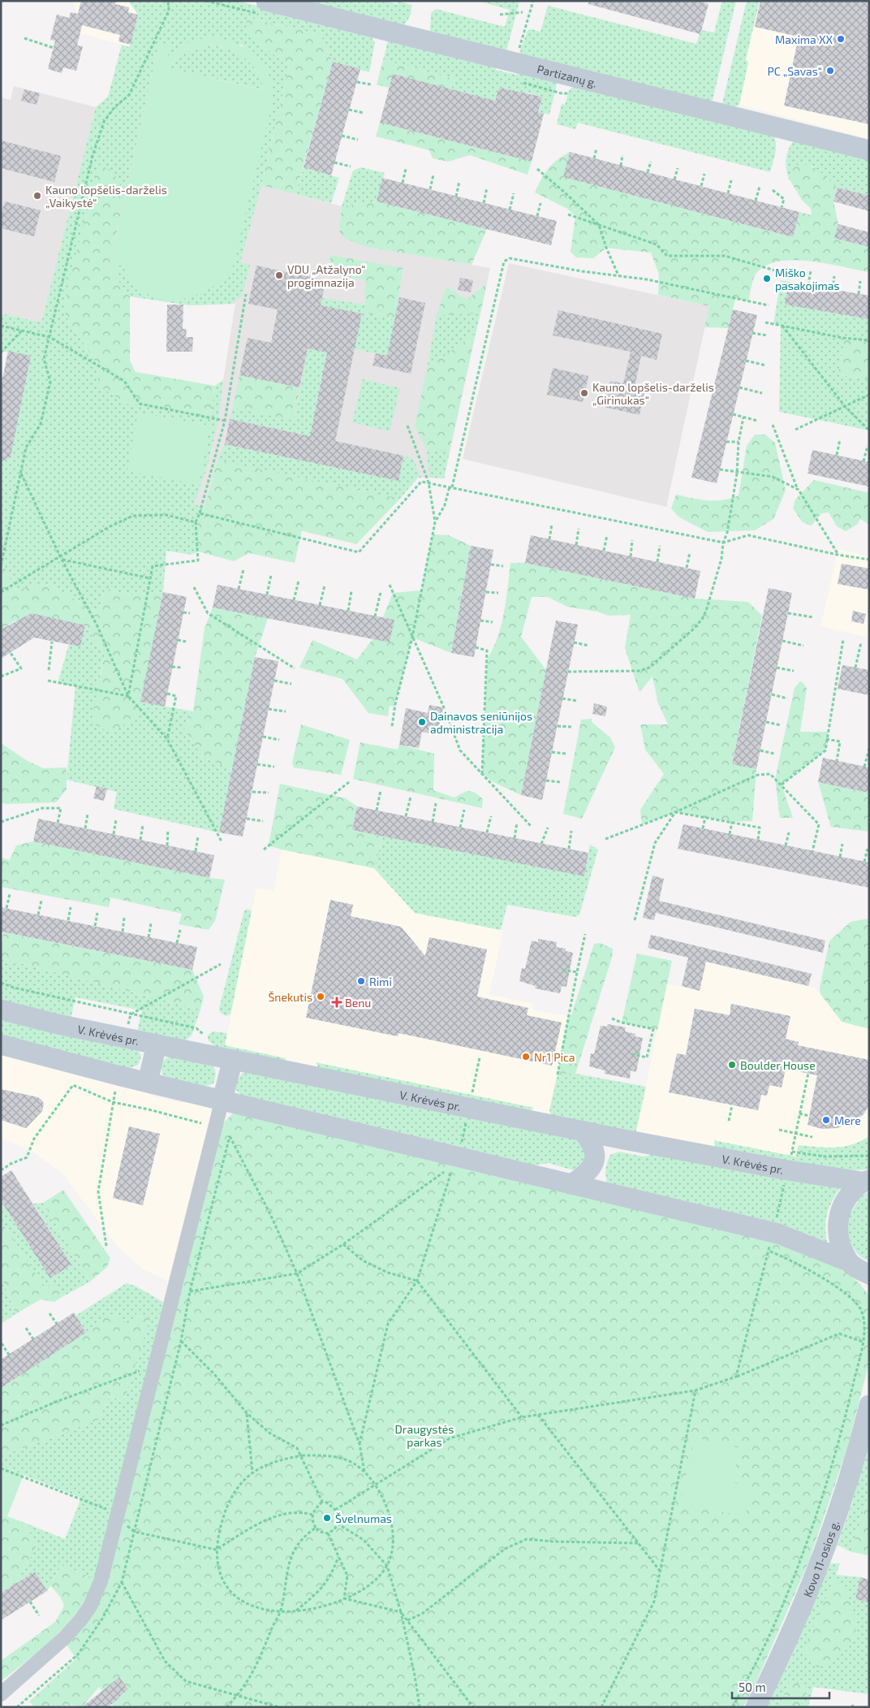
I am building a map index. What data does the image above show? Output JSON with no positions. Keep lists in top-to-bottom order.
{
  "streets": {
    "main road": ["Partizanų g.", "V. Krėvės pr.", "Kovo 11-osios g."]
  },
  "parks": ["Draugystės parkas"],
  "places": {
    "other": [
      "Maxima XX",
      "PC „Savas“",
      "Kauno lopšelis-darželis „Vaikystė“",
      "VDU „Atžalyno“ progimnazija",
      "Miško pasakojimas",
      "Kauno lopšelis-darželis „Girinukas“",
      "Dainavos seniūnijos administracija",
      "Rimi",
      "Šnekutis",
      "Nr1 Pica",
      "Boulder House",
      "Mere",
      "Švelnumas"
    ],
    "health": ["Benu"]
  },
  "scale_bar": "50 m"
}
